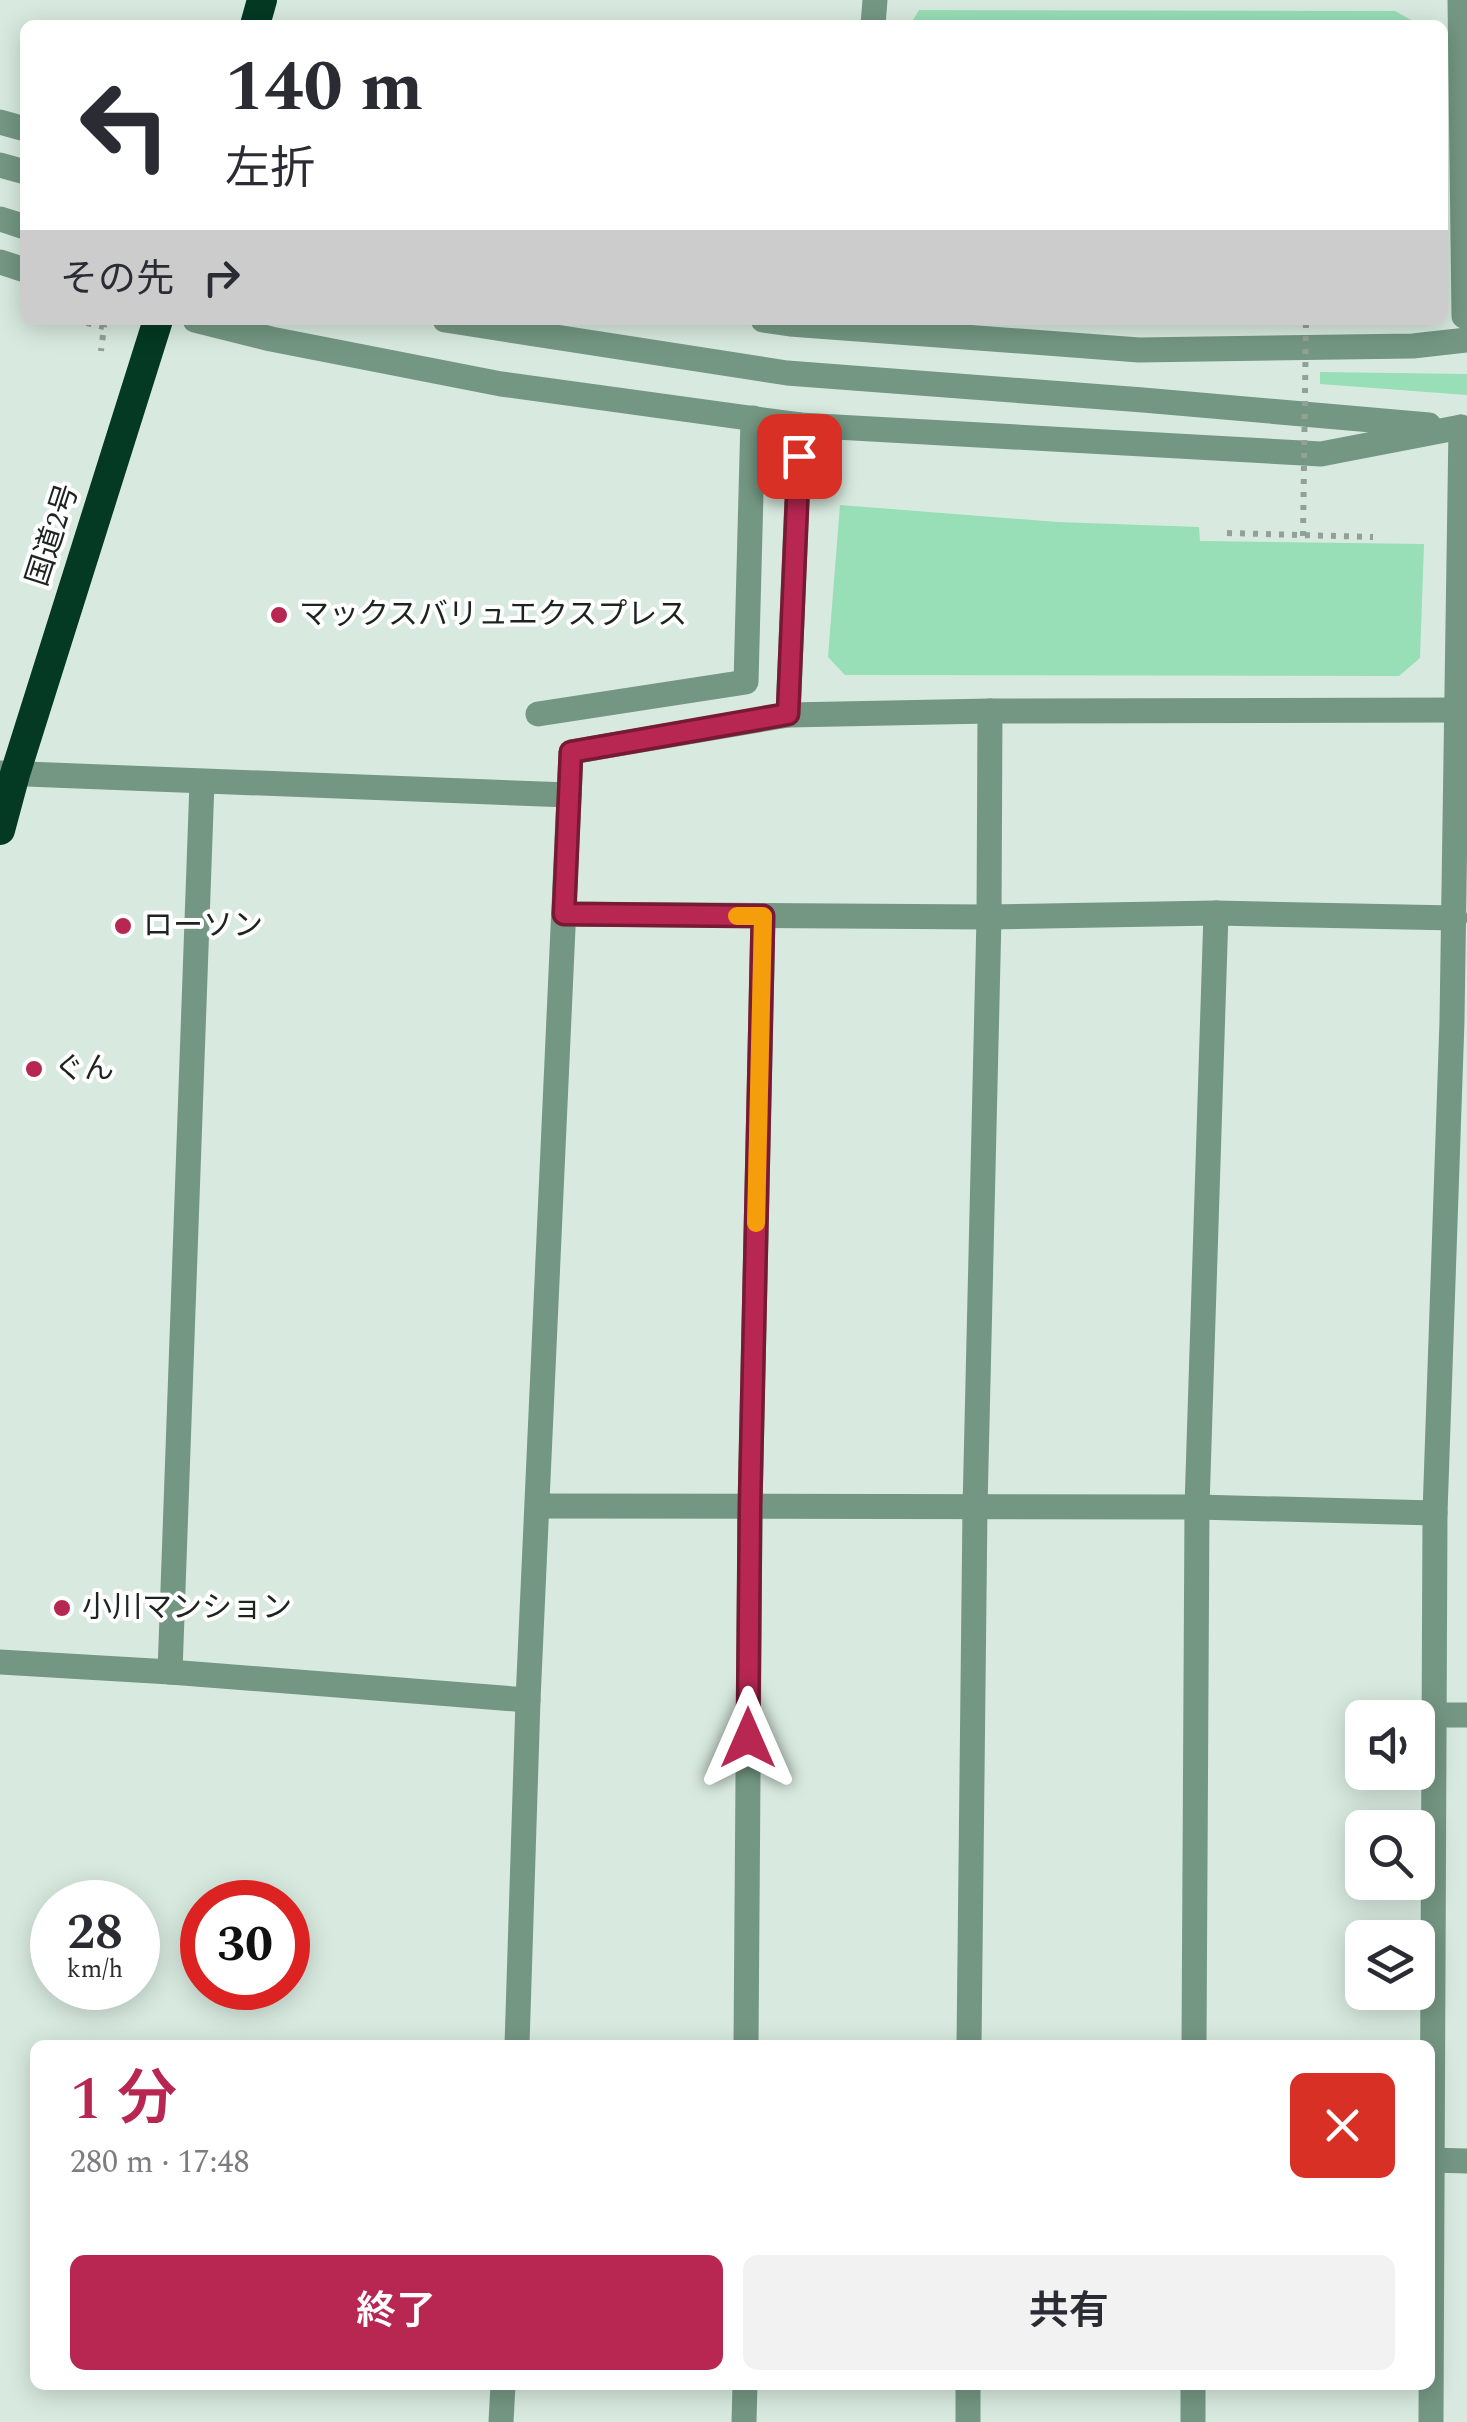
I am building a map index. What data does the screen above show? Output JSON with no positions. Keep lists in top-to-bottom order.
{
  "streets": {
    "highway": ["国道2号"]
  },
  "places": [
    "マックスバリュエクスプレス",
    "ローソン",
    "ぐん",
    "小川マンション"
  ],
  "page": {
    "turn": ["140 m", "左折"],
    "then": "その先",
    "speed": "28 km/h",
    "limit": "30",
    "heading": ["1 分", "280 m · 17:48"],
    "buttons": ["終了", "共有"]
  }
}
